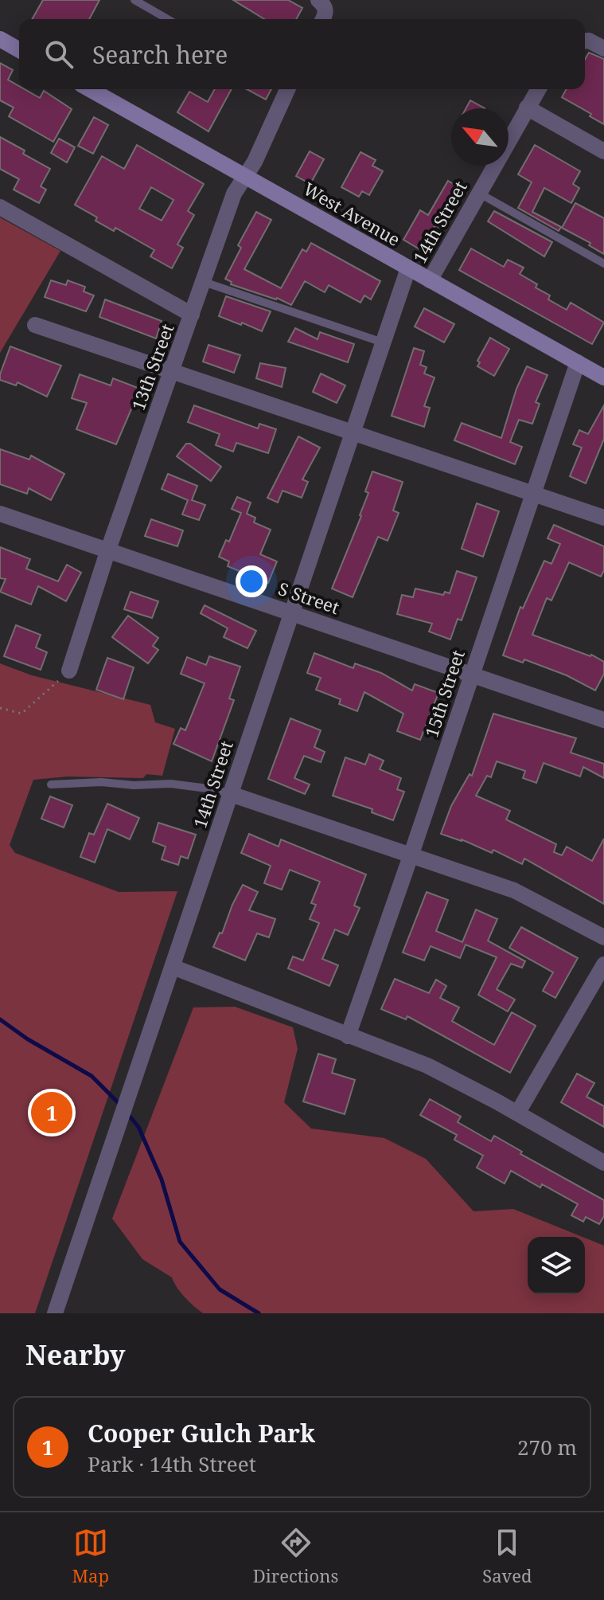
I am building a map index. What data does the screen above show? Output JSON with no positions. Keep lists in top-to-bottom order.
{
  "streets": {
    "main road": ["West Avenue"],
    "street": [
      "14th Street",
      "13th Street",
      "S Street",
      "15th Street"
    ]
  },
  "crossings": [
    ["West Avenue", "14th Street"],
    ["West Avenue", "13th Street"],
    ["West Avenue", "15th Street"],
    ["14th Street", "S Street"],
    ["13th Street", "S Street"],
    ["S Street", "15th Street"]
  ],
  "north": "top left",
  "page": {
    "search": "Search here",
    "pins": "1",
    "heading": "Nearby",
    "list": [
      {
        "mark": "1",
        "name": "Cooper Gulch Park",
        "note": "Park · 14th Street",
        "value": "270 m"
      }
    ],
    "nav": ["Map", "Directions", "Saved"]
  }
}
